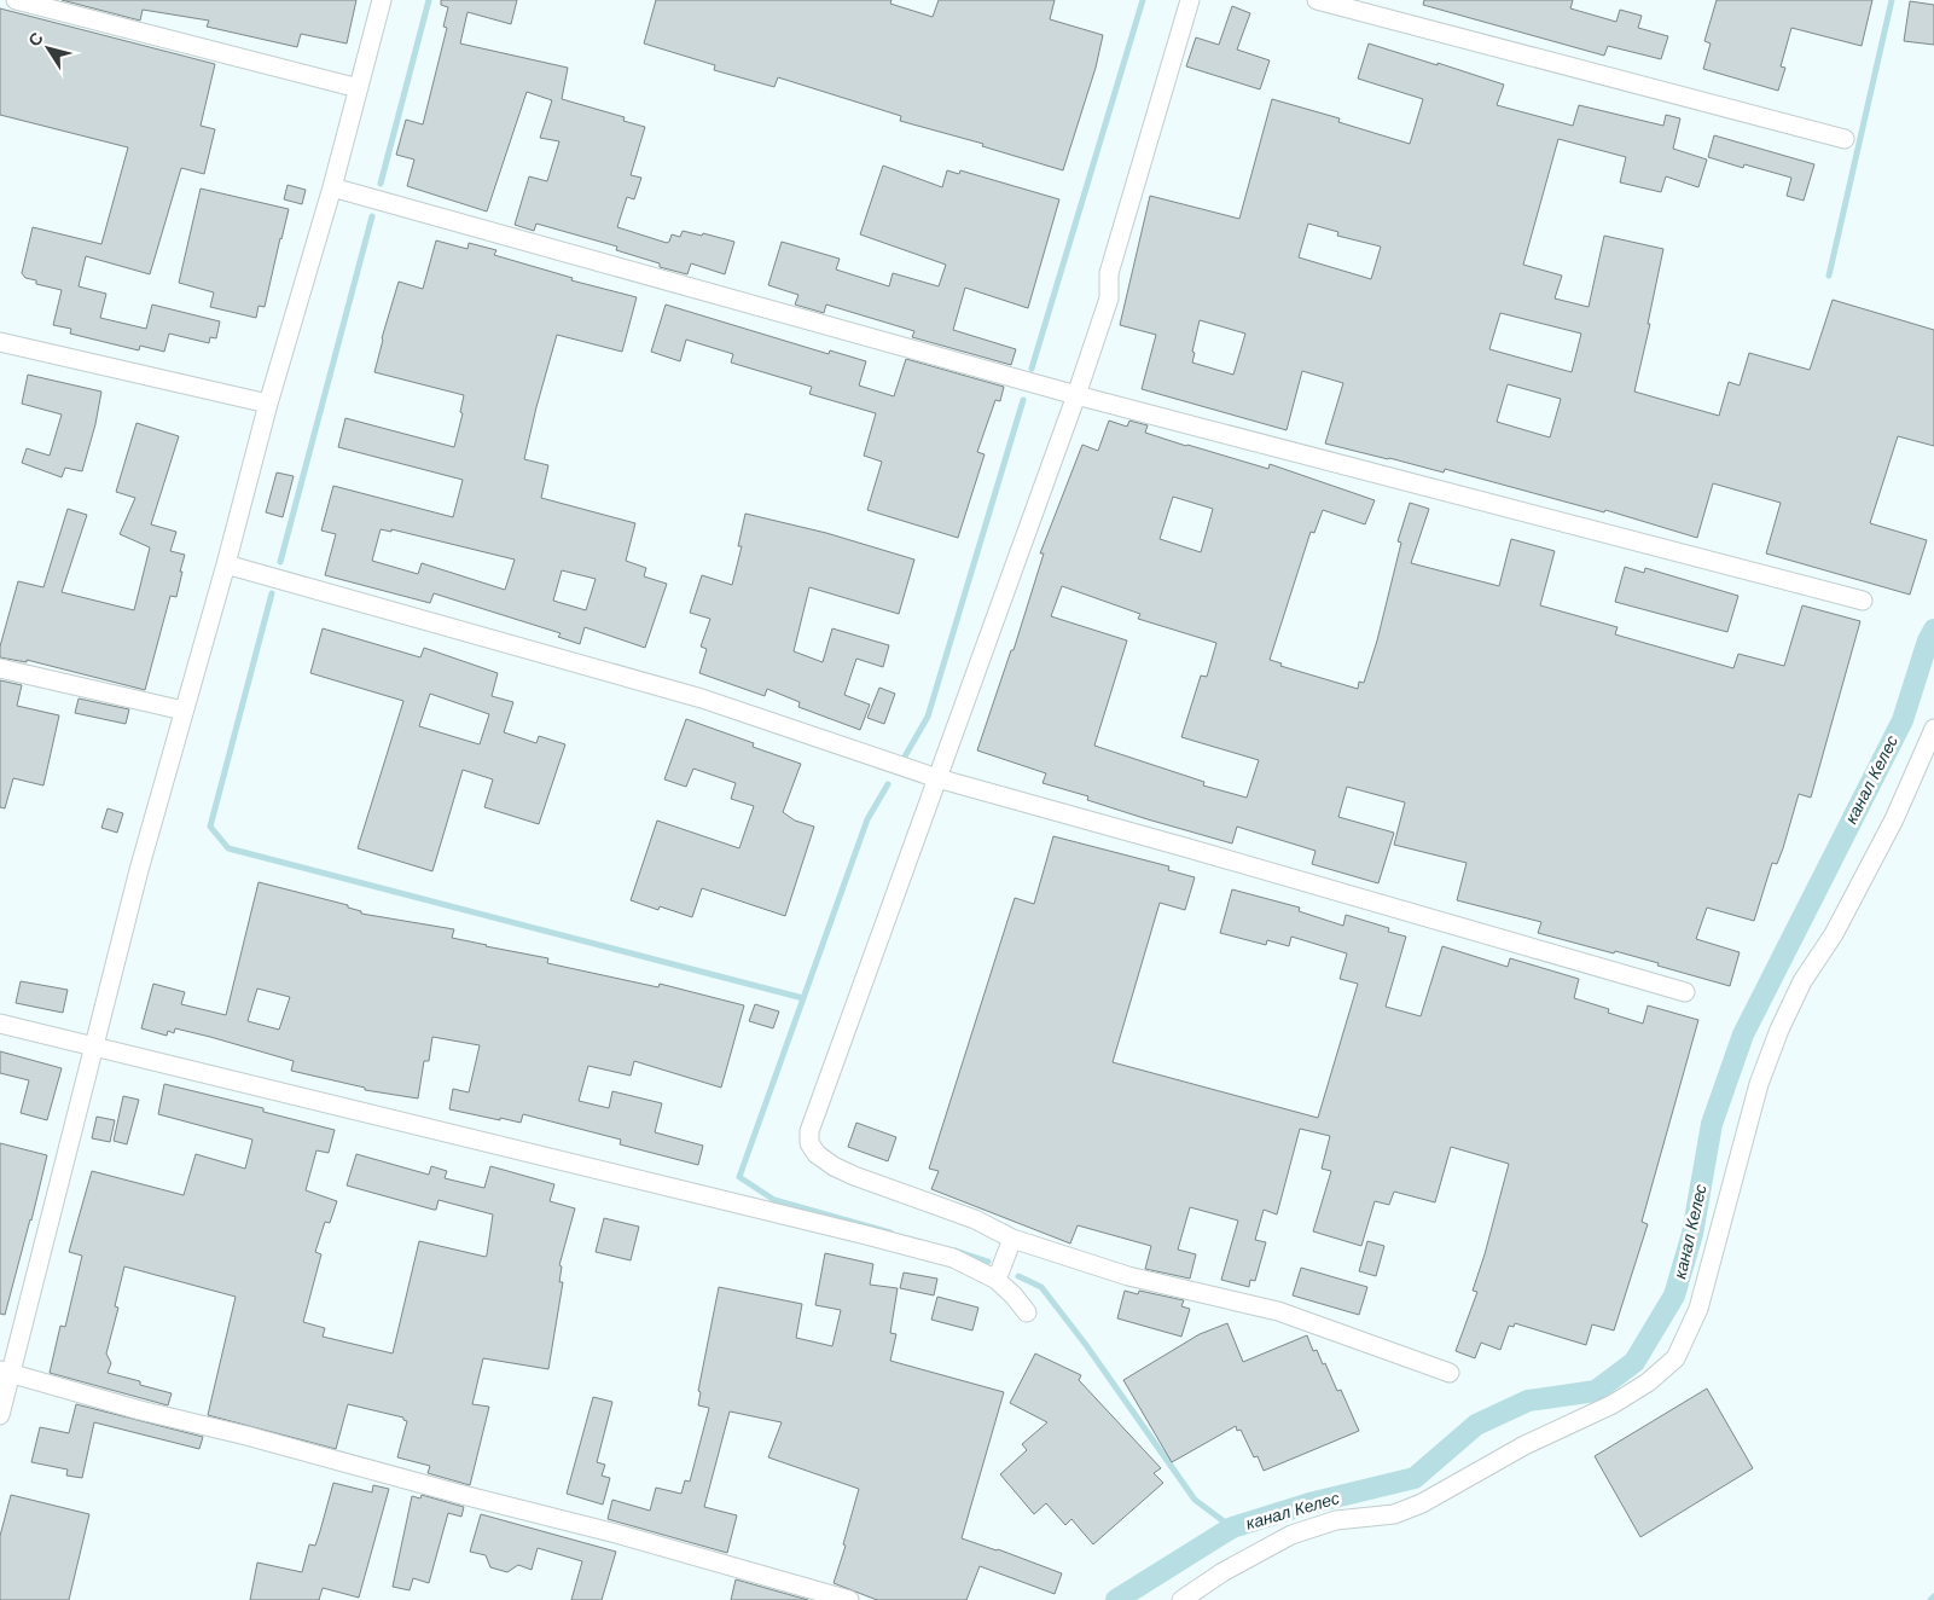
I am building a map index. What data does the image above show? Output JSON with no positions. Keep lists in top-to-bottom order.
{
  "water": ["канал Келес"],
  "north": "top left"
}
